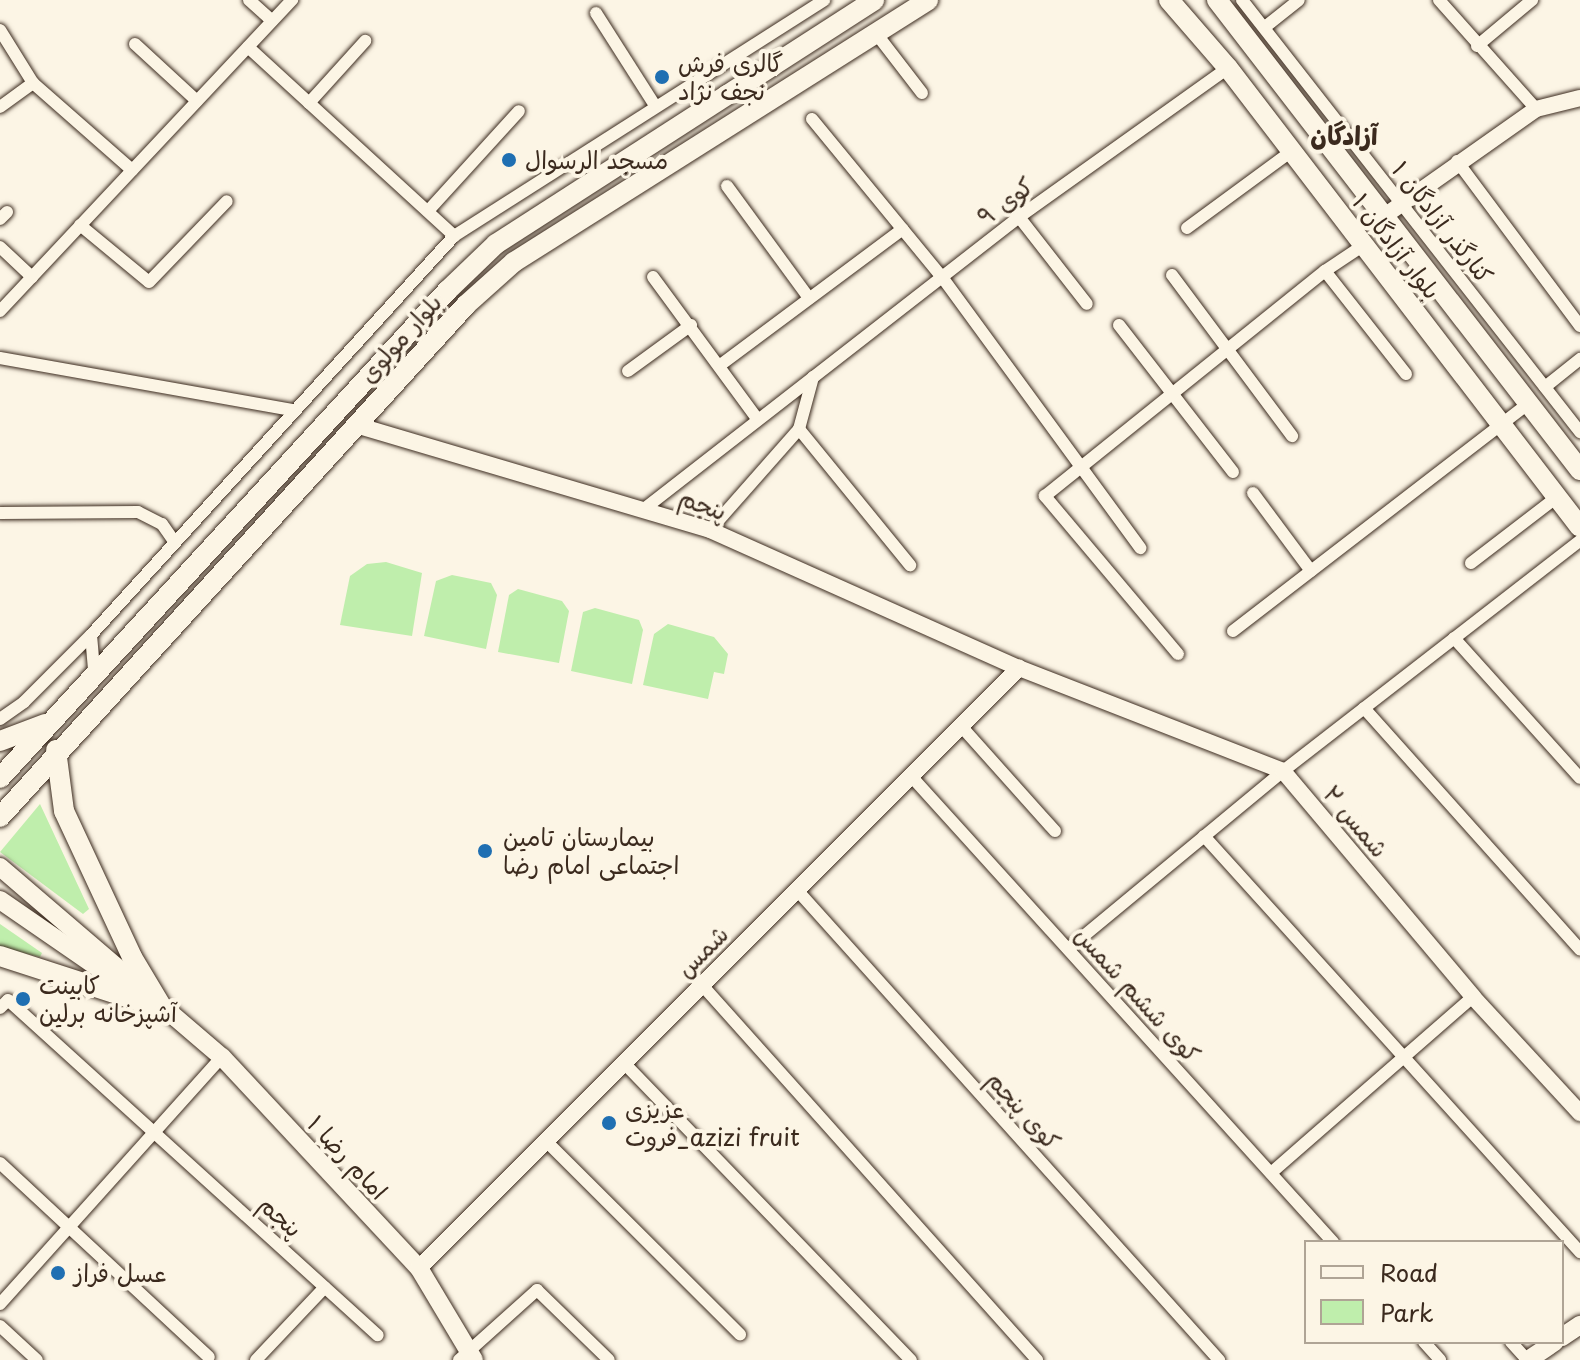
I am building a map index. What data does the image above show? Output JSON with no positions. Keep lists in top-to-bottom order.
{
  "streets": {
    "main road": ["بلوار آزادگان ۱", "بلوار مولوی", "امام رضا ۱"],
    "street": [
      "کوی ۹",
      "کنارگذر آزادگان ۱",
      "پنجم",
      "شمس ۲",
      "شمس",
      "کوی ششم شمس",
      "کوی پنجم"
    ]
  },
  "crossings": [
    ["کوی ۹", "بلوار آزادگان ۱"],
    ["کوی ۹", "پنجم"],
    ["بلوار مولوی", "پنجم"],
    ["پنجم", "شمس ۲"],
    ["پنجم", "شمس"],
    ["شمس ۲", "شمس"],
    ["شمس", "کوی ششم شمس"],
    ["شمس", "کوی پنجم"],
    ["شمس", "امام رضا ۱"]
  ],
  "districts": ["آزادگان"],
  "places": [
    "گالری فرش نجف نژاد",
    "مسجد الرسوال",
    "بیمارستان تامین اجتماعی امام رضا",
    "کابینت آشپزخانه برلین",
    "عزیزی فروت_azizi fruit",
    "عسل فراز"
  ],
  "legend": ["Road", "Park"]
}
